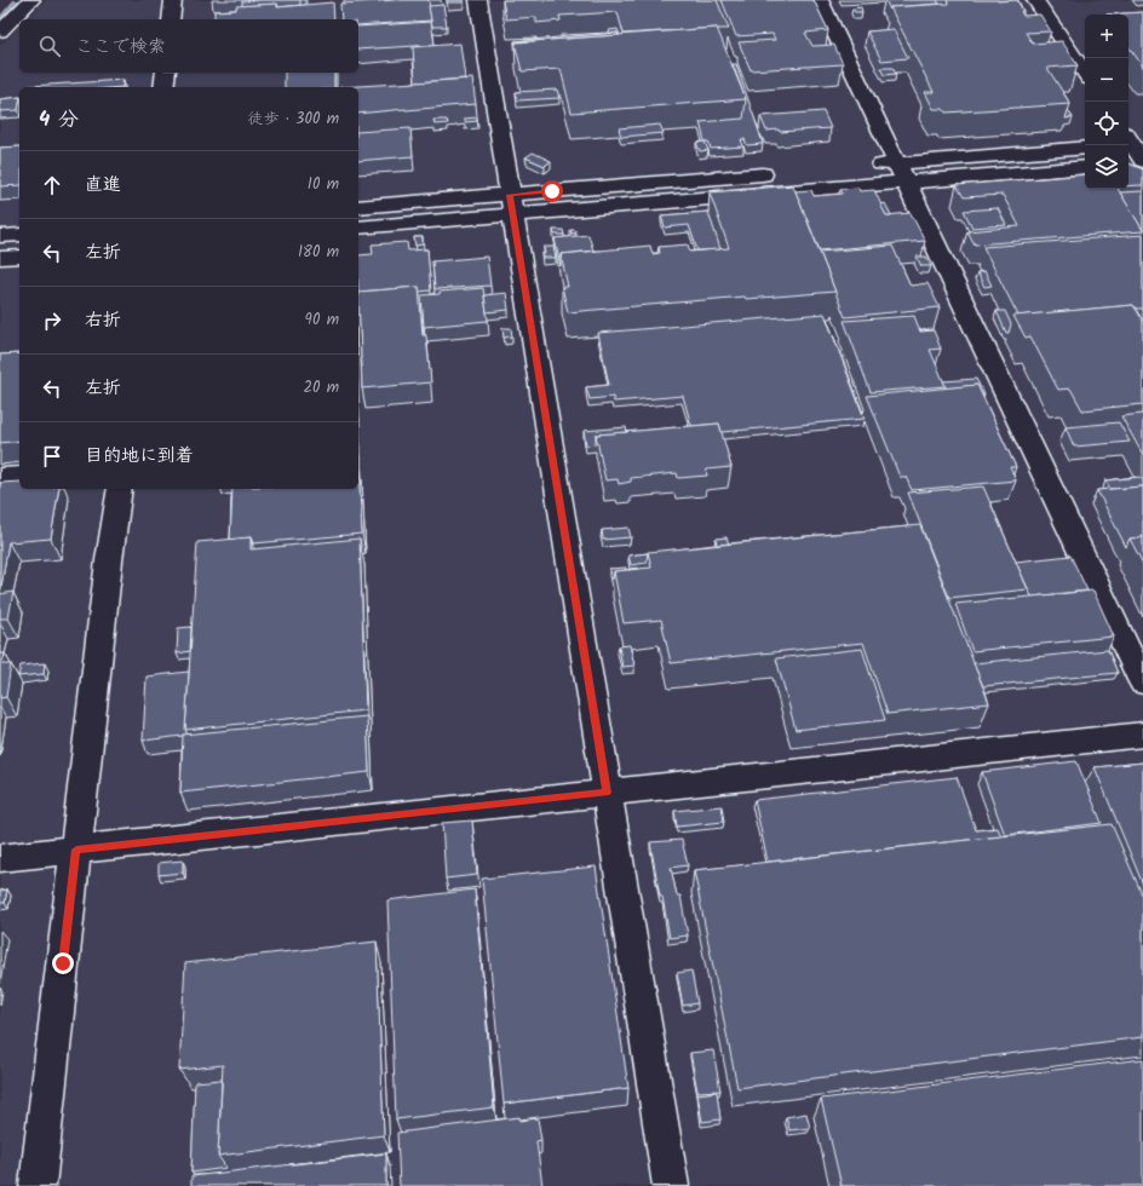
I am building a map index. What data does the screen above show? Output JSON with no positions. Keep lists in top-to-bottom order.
{
  "page": {
    "map_buttons": ["+", "−"],
    "search": "ここで検索",
    "heading": ["4 分", "徒歩 · 300 m"],
    "list": [
      ["直進", "10 m"],
      ["左折", "180 m"],
      ["右折", "90 m"],
      ["左折", "20 m"],
      "目的地に到着"
    ]
  }
}
